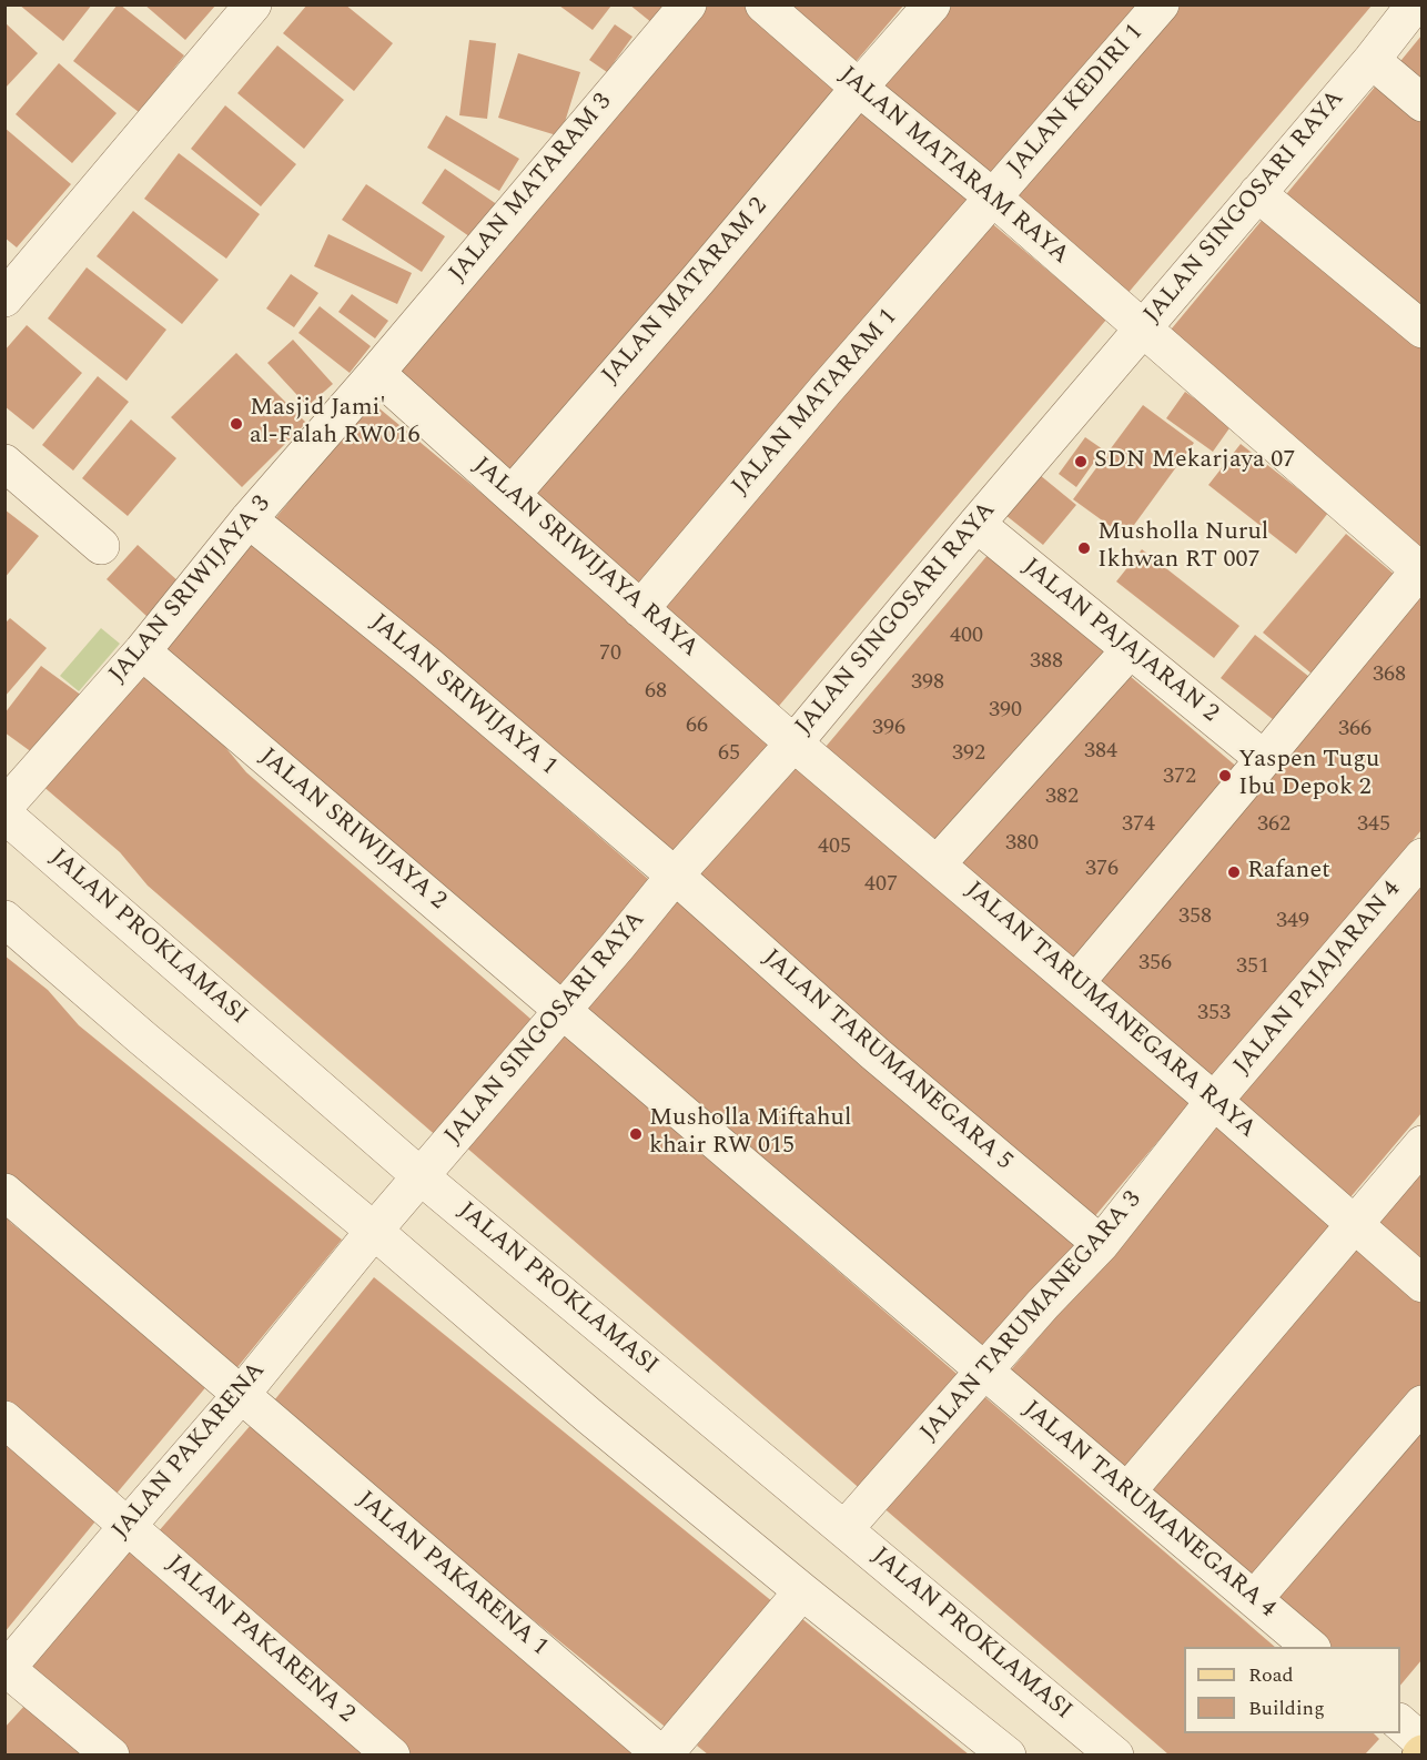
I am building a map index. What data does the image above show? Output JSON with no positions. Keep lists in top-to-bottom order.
{
  "streets": {
    "street": [
      "JALAN KEDIRI 1",
      "JALAN MATARAM RAYA",
      "JALAN MATARAM 3",
      "JALAN SINGOSARI RAYA",
      "JALAN MATARAM 2",
      "JALAN MATARAM 1",
      "JALAN SRIWIJAYA RAYA",
      "JALAN SRIWIJAYA 3",
      "JALAN PAJAJARAN 2",
      "JALAN SRIWIJAYA 1",
      "JALAN SRIWIJAYA 2",
      "JALAN PROKLAMASI",
      "JALAN PAJAJARAN 4",
      "JALAN TARUMANEGARA RAYA",
      "JALAN TARUMANEGARA 5",
      "JALAN TARUMANEGARA 3",
      "JALAN PAKARENA",
      "JALAN TARUMANEGARA 4",
      "JALAN PAKARENA 1",
      "JALAN PAKARENA 2"
    ]
  },
  "crossings": [
    ["JALAN KEDIRI 1", "JALAN MATARAM RAYA"],
    ["JALAN KEDIRI 1", "JALAN MATARAM 1"],
    ["JALAN MATARAM RAYA", "JALAN SINGOSARI RAYA"],
    ["JALAN MATARAM RAYA", "JALAN MATARAM 2"],
    ["JALAN MATARAM RAYA", "JALAN MATARAM 1"],
    ["JALAN MATARAM 3", "JALAN SRIWIJAYA RAYA"],
    ["JALAN MATARAM 3", "JALAN SRIWIJAYA 3"],
    ["JALAN SINGOSARI RAYA", "JALAN SRIWIJAYA RAYA"],
    ["JALAN SINGOSARI RAYA", "JALAN PAJAJARAN 2"],
    ["JALAN SINGOSARI RAYA", "JALAN SRIWIJAYA 1"],
    ["JALAN SINGOSARI RAYA", "JALAN SRIWIJAYA 2"],
    ["JALAN SINGOSARI RAYA", "JALAN PROKLAMASI"],
    ["JALAN SINGOSARI RAYA", "JALAN TARUMANEGARA RAYA"],
    ["JALAN SINGOSARI RAYA", "JALAN TARUMANEGARA 5"],
    ["JALAN SINGOSARI RAYA", "JALAN PAKARENA"],
    ["JALAN MATARAM 2", "JALAN SRIWIJAYA RAYA"],
    ["JALAN MATARAM 1", "JALAN SRIWIJAYA RAYA"],
    ["JALAN SRIWIJAYA RAYA", "JALAN SRIWIJAYA 3"],
    ["JALAN SRIWIJAYA RAYA", "JALAN TARUMANEGARA RAYA"],
    ["JALAN SRIWIJAYA 3", "JALAN SRIWIJAYA 1"],
    ["JALAN SRIWIJAYA 3", "JALAN SRIWIJAYA 2"],
    ["JALAN SRIWIJAYA 1", "JALAN TARUMANEGARA 5"],
    ["JALAN SRIWIJAYA 2", "JALAN TARUMANEGARA 3"],
    ["JALAN SRIWIJAYA 2", "JALAN TARUMANEGARA 4"],
    ["JALAN PROKLAMASI", "JALAN TARUMANEGARA 3"],
    ["JALAN PAJAJARAN 4", "JALAN TARUMANEGARA RAYA"],
    ["JALAN PAJAJARAN 4", "JALAN TARUMANEGARA 3"],
    ["JALAN TARUMANEGARA RAYA", "JALAN TARUMANEGARA 3"],
    ["JALAN TARUMANEGARA 5", "JALAN TARUMANEGARA 3"],
    ["JALAN TARUMANEGARA 3", "JALAN TARUMANEGARA 4"],
    ["JALAN PAKARENA", "JALAN PAKARENA 1"],
    ["JALAN PAKARENA", "JALAN PAKARENA 2"]
  ],
  "places": [
    "Masjid Jami' al-Falah RW016",
    "SDN Mekarjaya 07",
    "Musholla Nurul Ikhwan RT 007",
    "Yaspen Tugu Ibu Depok 2",
    "Rafanet",
    "Musholla Miftahul khair RW 015"
  ],
  "house_numbers": [
    "400",
    "70",
    "388",
    "368",
    "398",
    "68",
    "390",
    "66",
    "396",
    "366",
    "384",
    "65",
    "392",
    "372",
    "382",
    "374",
    "362",
    "345",
    "380",
    "405",
    "376",
    "407",
    "358",
    "349",
    "356",
    "351",
    "353"
  ],
  "legend": ["Road", "Building"]
}
